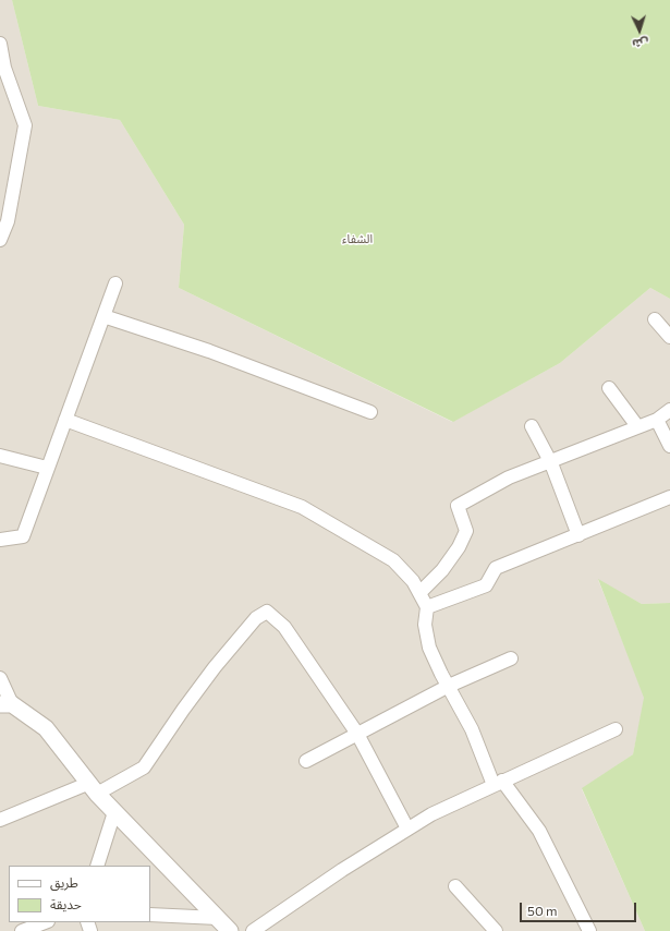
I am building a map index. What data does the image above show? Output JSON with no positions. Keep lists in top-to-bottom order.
{
  "districts": ["الشفاء"],
  "legend": ["طريق", "حديقة"],
  "scale_bar": "50 m",
  "north": "bottom"
}
